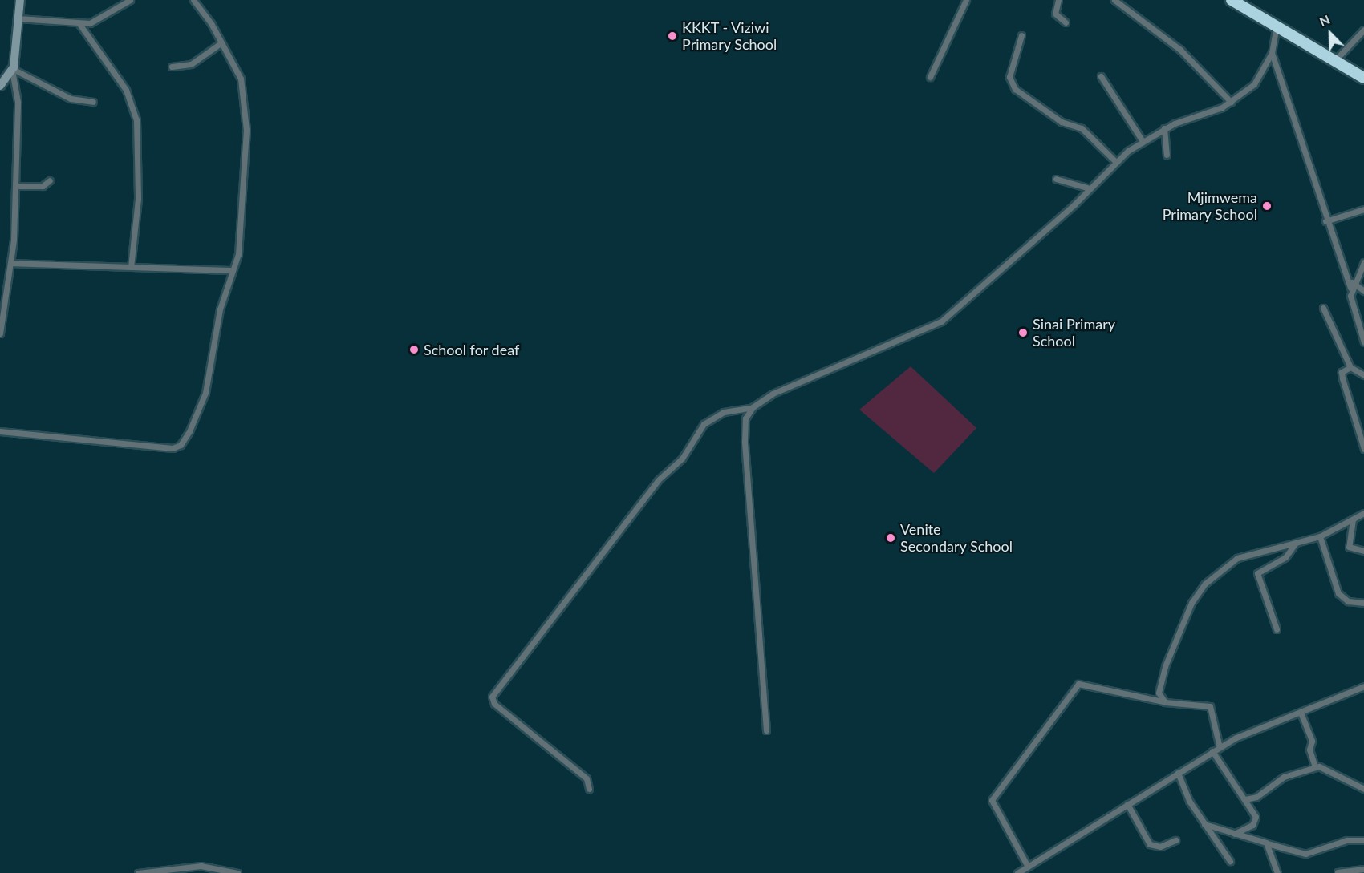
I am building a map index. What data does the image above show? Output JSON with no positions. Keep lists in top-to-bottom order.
{
  "places": [
    "KKKT - Viziwi Primary School",
    "Mjimwema Primary School",
    "Sinai Primary School",
    "School for deaf",
    "Venite Secondary School"
  ],
  "north": "top left"
}
